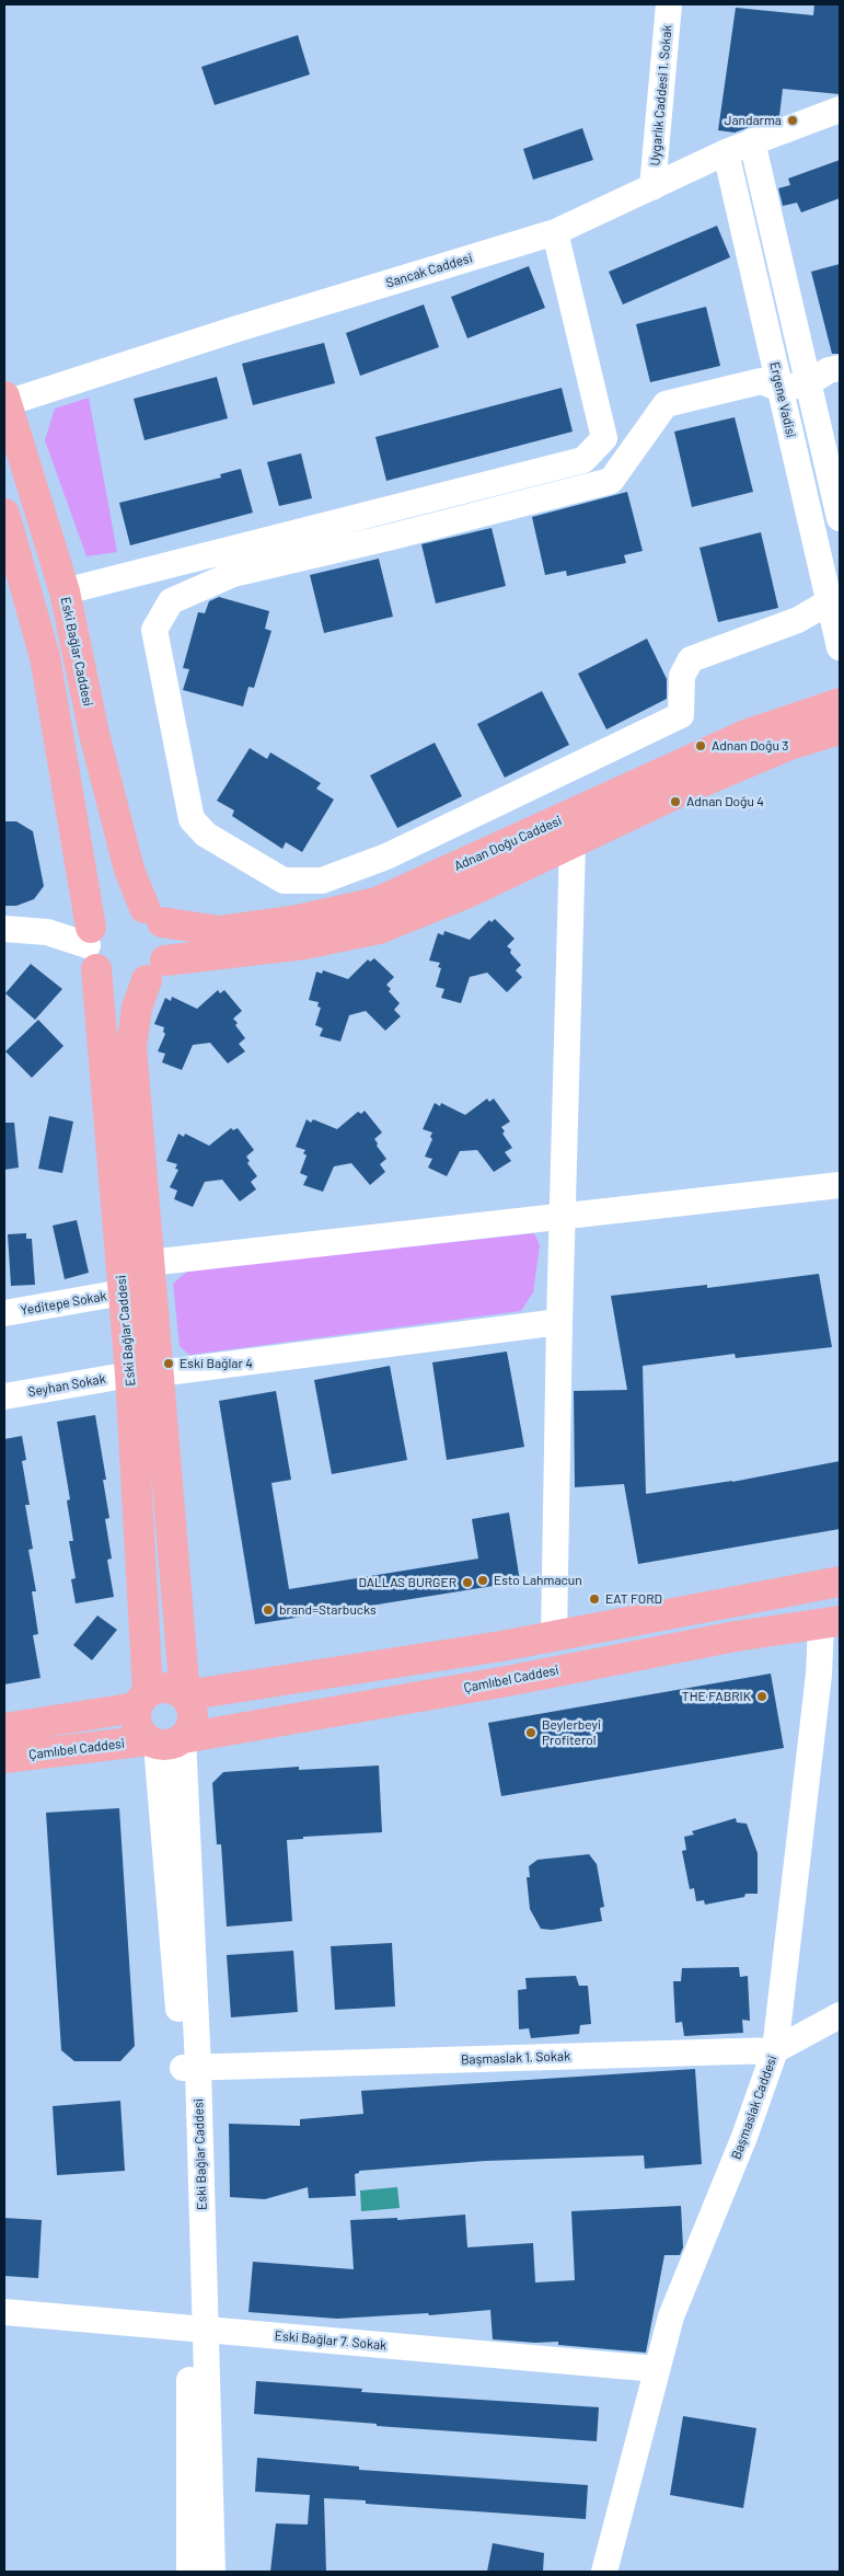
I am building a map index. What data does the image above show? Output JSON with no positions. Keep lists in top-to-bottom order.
{
  "streets": {
    "main road": ["Eski Bağlar Caddesi", "Adnan Doğu Caddesi", "Çamlıbel Caddesi"],
    "street": [
      "Uygarlık Caddesi 1. Sokak",
      "Sancak Caddesi",
      "Ergene Vadisi",
      "Yeditepe Sokak",
      "Seyhan Sokak",
      "Başmaslak 1. Sokak",
      "Başmaslak Caddesi",
      "Eski Bağlar 7. Sokak"
    ]
  },
  "crossings": [
    ["Uygarlık Caddesi 1. Sokak", "Sancak Caddesi"],
    ["Sancak Caddesi", "Ergene Vadisi"],
    ["Sancak Caddesi", "Eski Bağlar Caddesi"],
    ["Eski Bağlar Caddesi", "Adnan Doğu Caddesi"],
    ["Eski Bağlar Caddesi", "Yeditepe Sokak"],
    ["Eski Bağlar Caddesi", "Seyhan Sokak"],
    ["Eski Bağlar Caddesi", "Çamlıbel Caddesi"],
    ["Eski Bağlar Caddesi", "Başmaslak 1. Sokak"],
    ["Eski Bağlar Caddesi", "Eski Bağlar 7. Sokak"],
    ["Çamlıbel Caddesi", "Başmaslak Caddesi"],
    ["Başmaslak 1. Sokak", "Başmaslak Caddesi"],
    ["Başmaslak Caddesi", "Eski Bağlar 7. Sokak"]
  ],
  "places": [
    "Jandarma",
    "Adnan Doğu 3",
    "Adnan Doğu 4",
    "Eski Bağlar 4",
    "Esto Lahmacun",
    "DALLAS BURGER",
    "EAT FORD",
    "brand=Starbucks",
    "THE FABRIK",
    "Beylerbeyi Profiterol"
  ]
}
